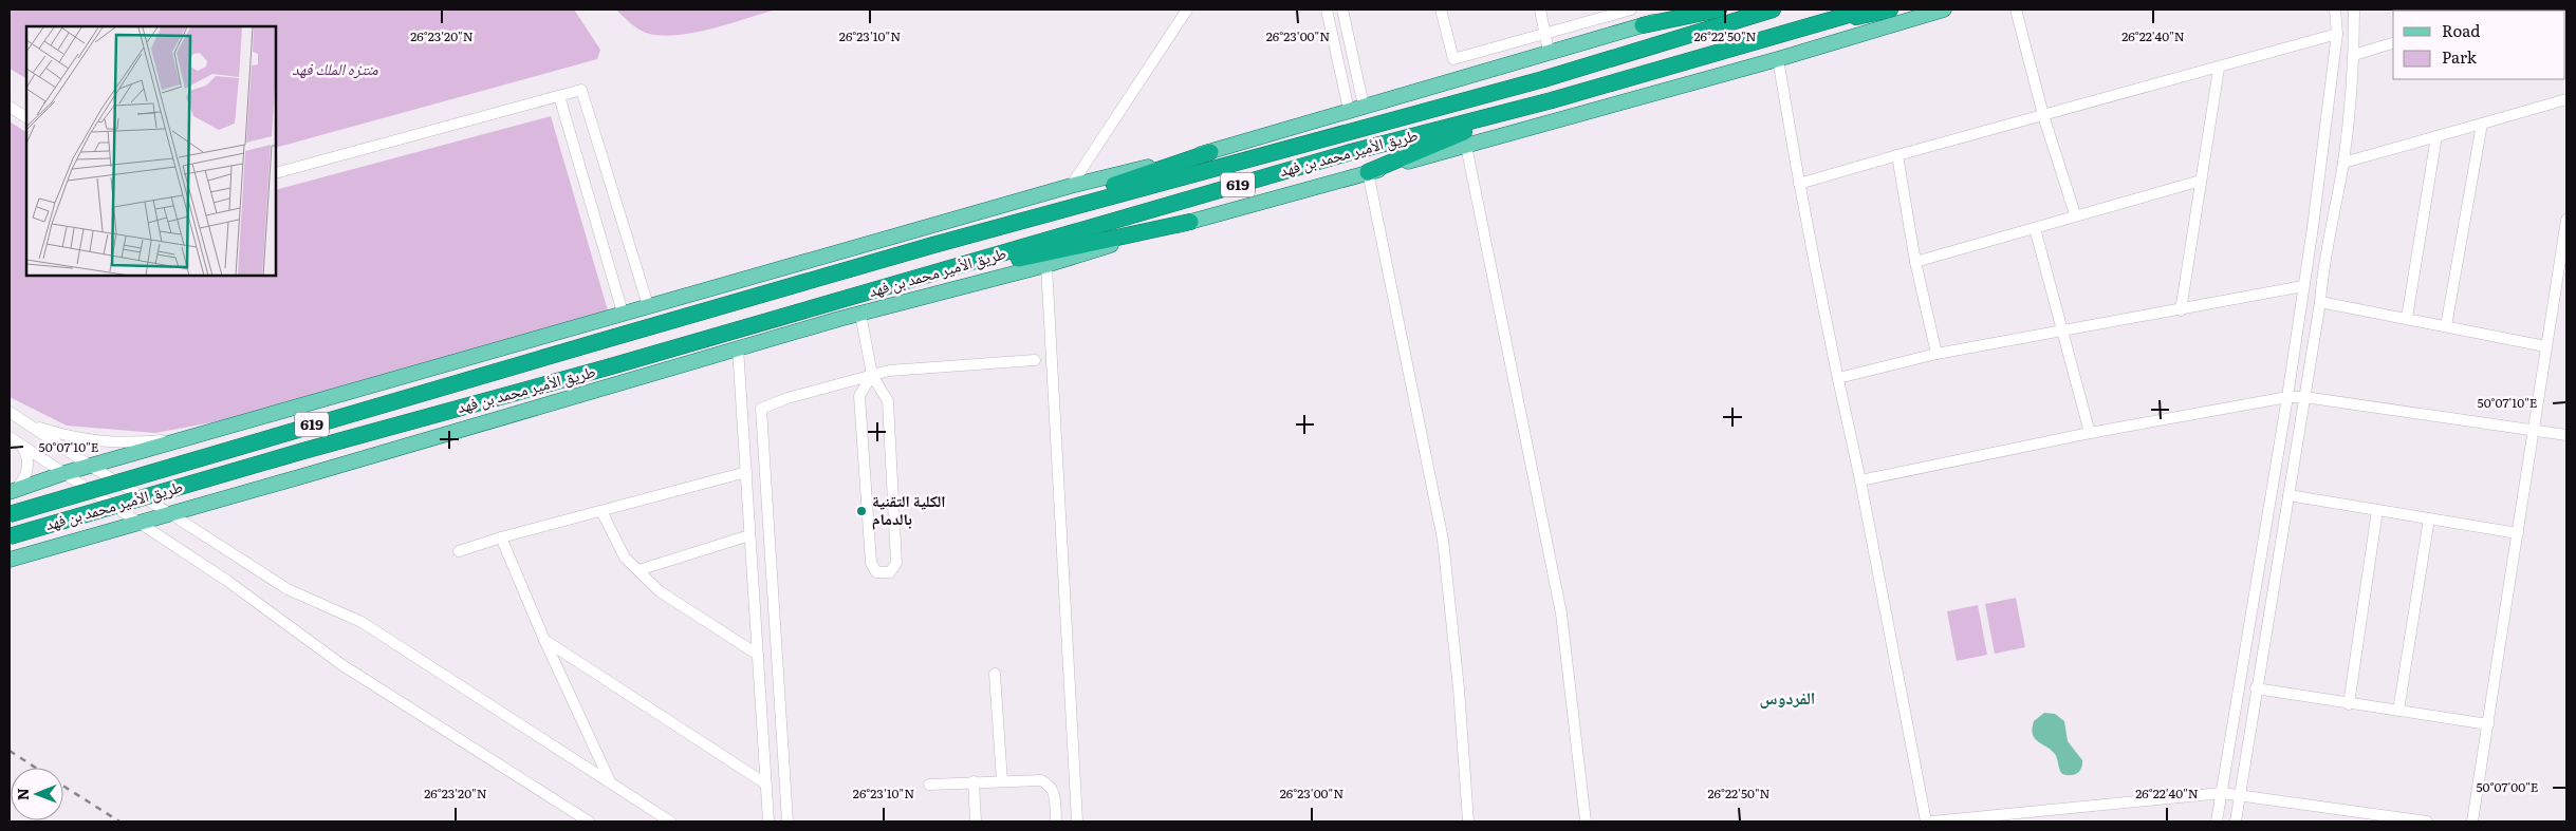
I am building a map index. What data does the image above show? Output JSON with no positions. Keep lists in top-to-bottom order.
{
  "streets": {
    "highway": ["طريق الأمير محمد بن فهد", "619"]
  },
  "districts": ["الفردوس"],
  "parks": ["منتزه الملك فهد"],
  "places": ["الكلية التقنية بالدمام"],
  "legend": ["Road", "Park"],
  "north": "left",
  "coordinates": [
    "26°23'20\"N",
    "26°23'10\"N",
    "26°23'00\"N",
    "26°22'50\"N",
    "26°22'40\"N",
    "50°07'10\"E",
    "50°07'00\"E"
  ]
}
